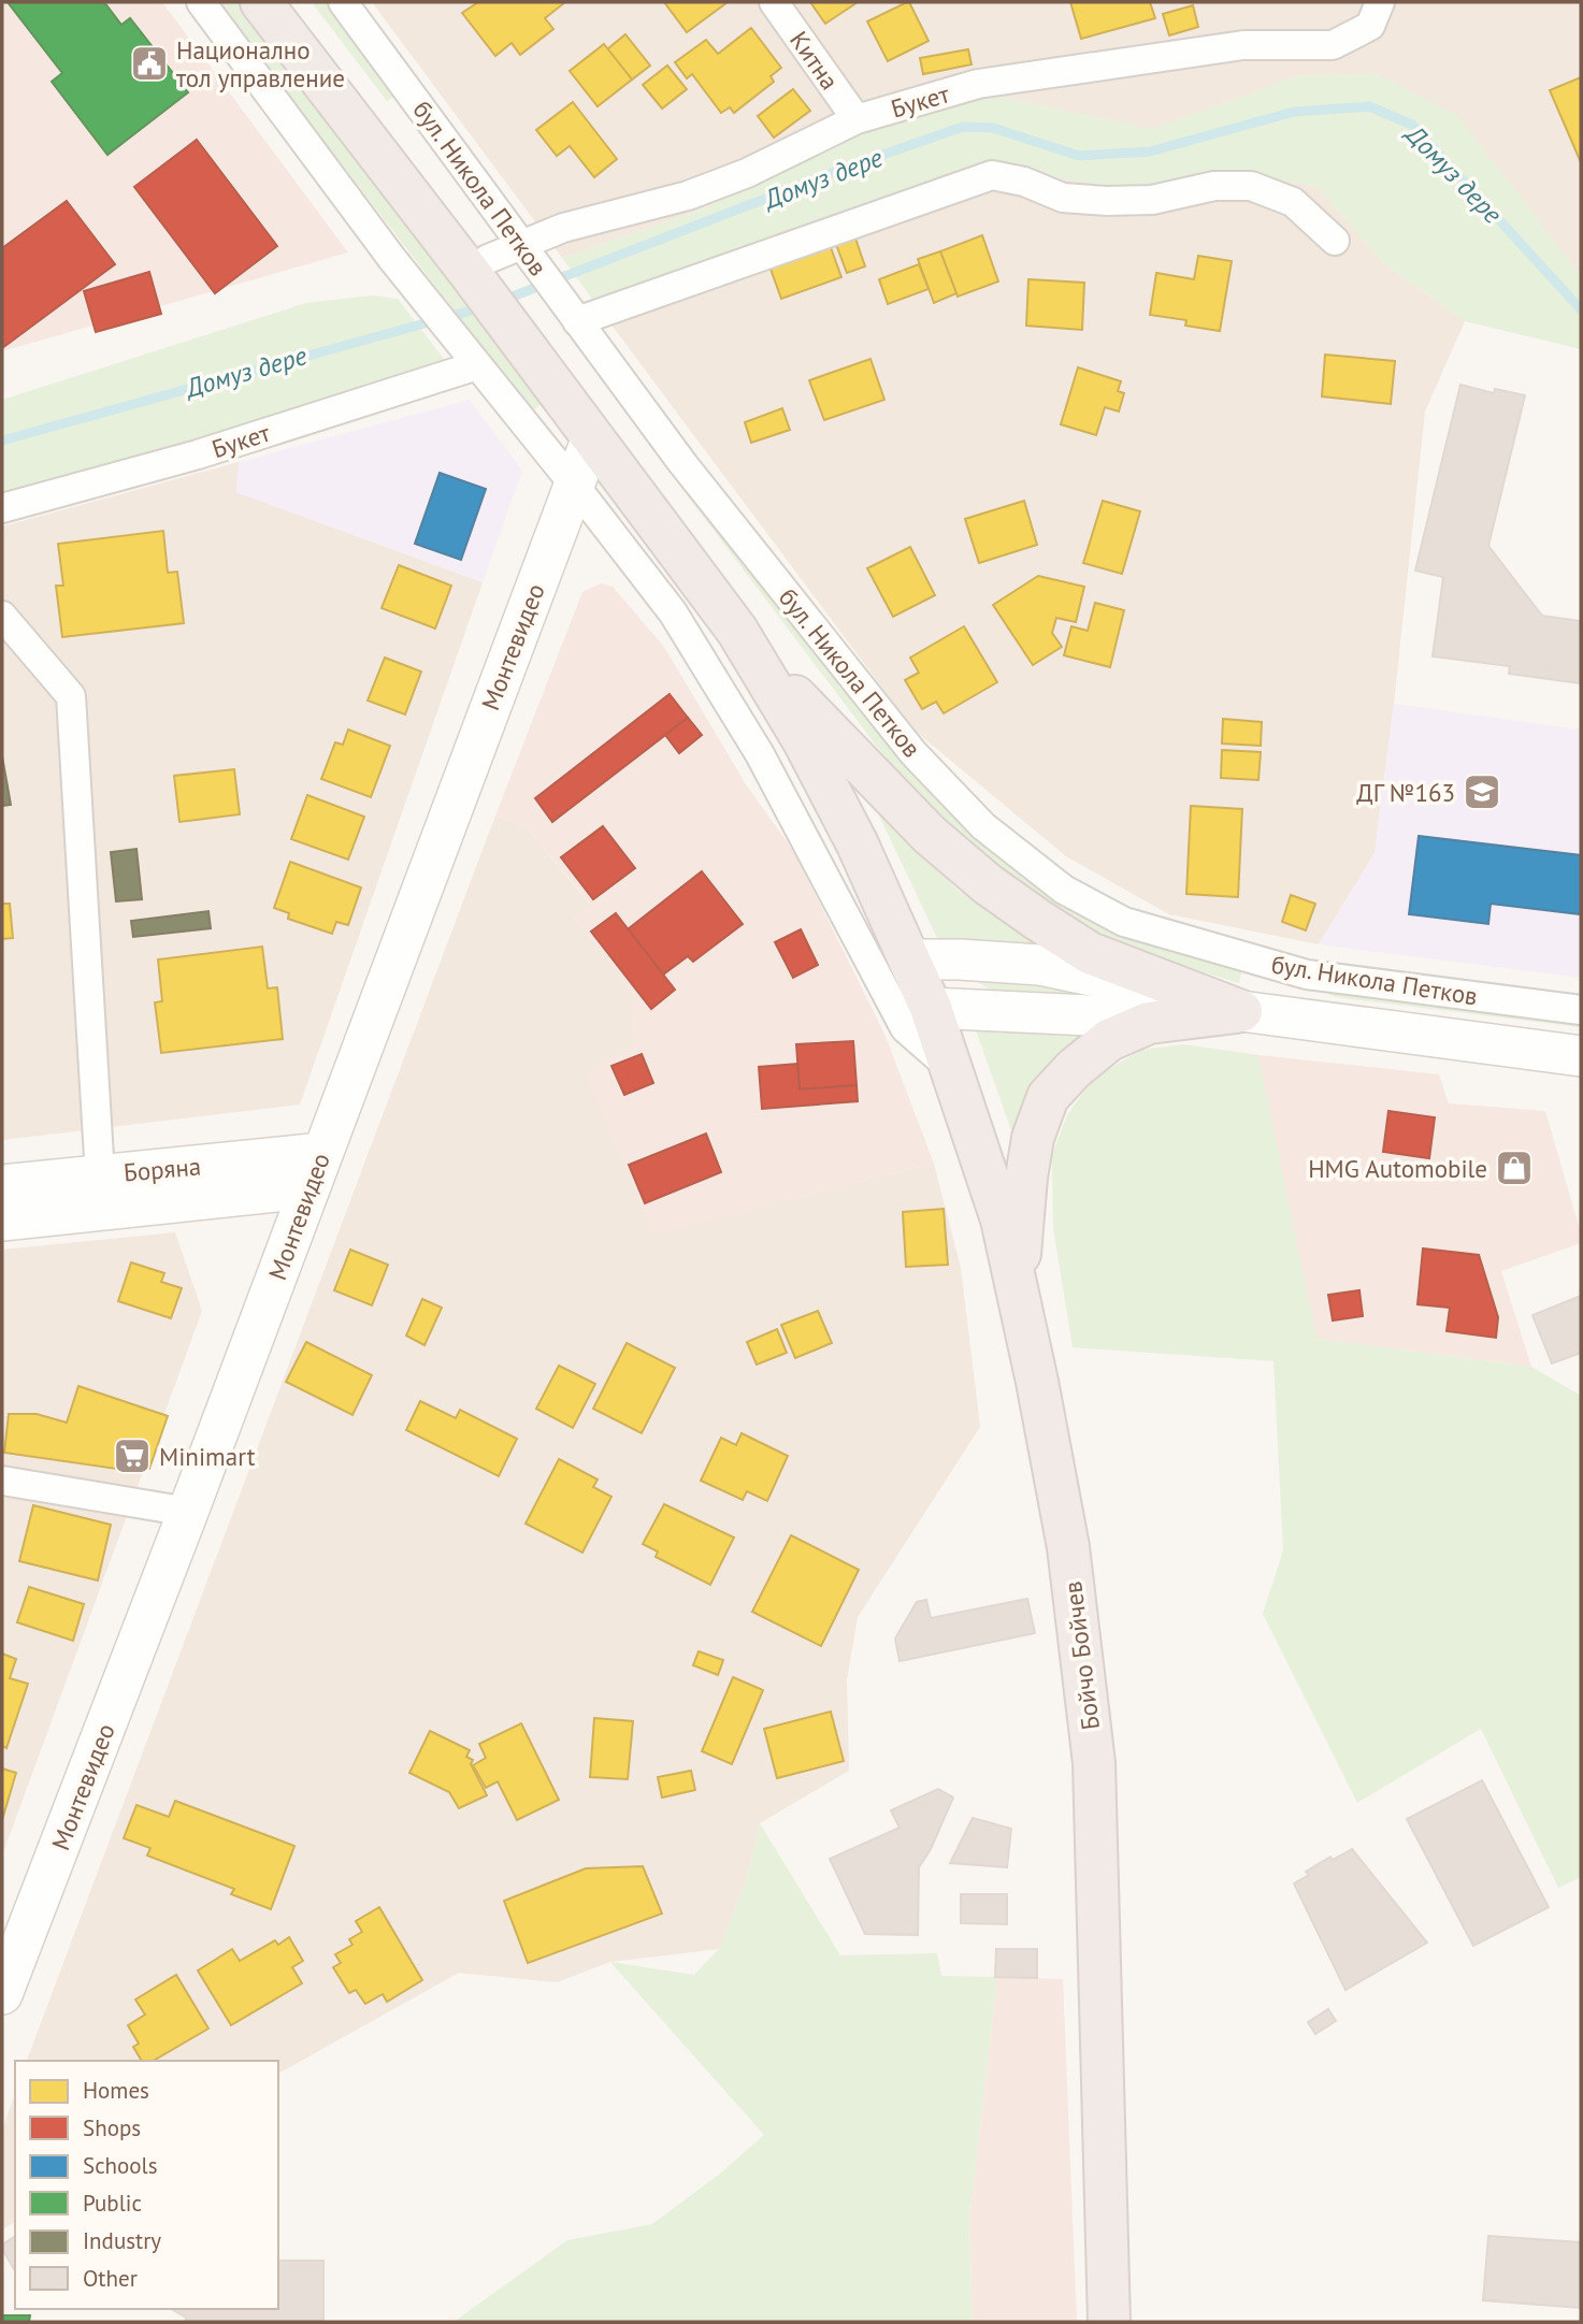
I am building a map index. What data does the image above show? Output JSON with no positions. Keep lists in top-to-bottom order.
{
  "streets": {
    "highway": ["Бойчо Бойчев"],
    "street": [
      "Китна",
      "Букет",
      "бул. Никола Петков",
      "Монтевидео",
      "Боряна"
    ]
  },
  "crossings": [
    ["Китна", "Букет"],
    ["Букет", "бул. Никола Петков"],
    ["бул. Никола Петков", "Бойчо Бойчев"],
    ["Монтевидео", "Боряна"]
  ],
  "water": ["Домуз дере"],
  "places": {
    "public building": ["Национално тол управление"],
    "school or university": ["ДГ №163"],
    "shop": ["HMG Automobile"],
    "supermarket": ["Minimart"]
  },
  "legend": [
    "Homes",
    "Shops",
    "Schools",
    "Public",
    "Industry",
    "Other"
  ]
}
